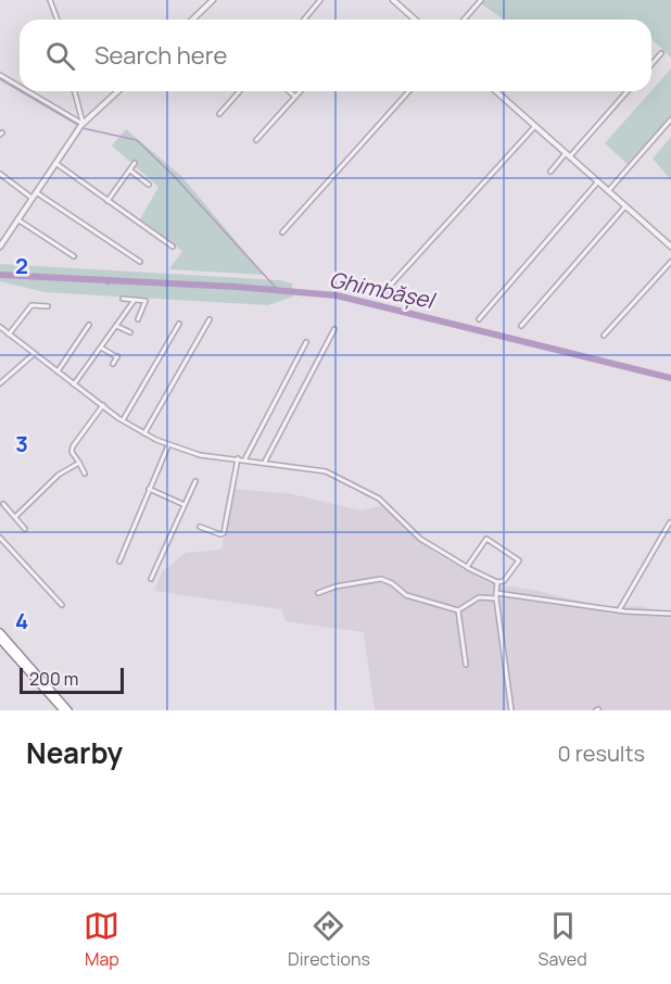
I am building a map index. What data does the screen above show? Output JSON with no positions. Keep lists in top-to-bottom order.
{
  "water": ["Ghimbășel"],
  "scale_bar": "200 m",
  "page": {
    "search": "Search here",
    "scale": "200 m",
    "heading": ["Nearby", "0 results"],
    "nav": ["Map", "Directions", "Saved"]
  },
  "grid": {
    "rows": ["2", "3", "4"]
  }
}
